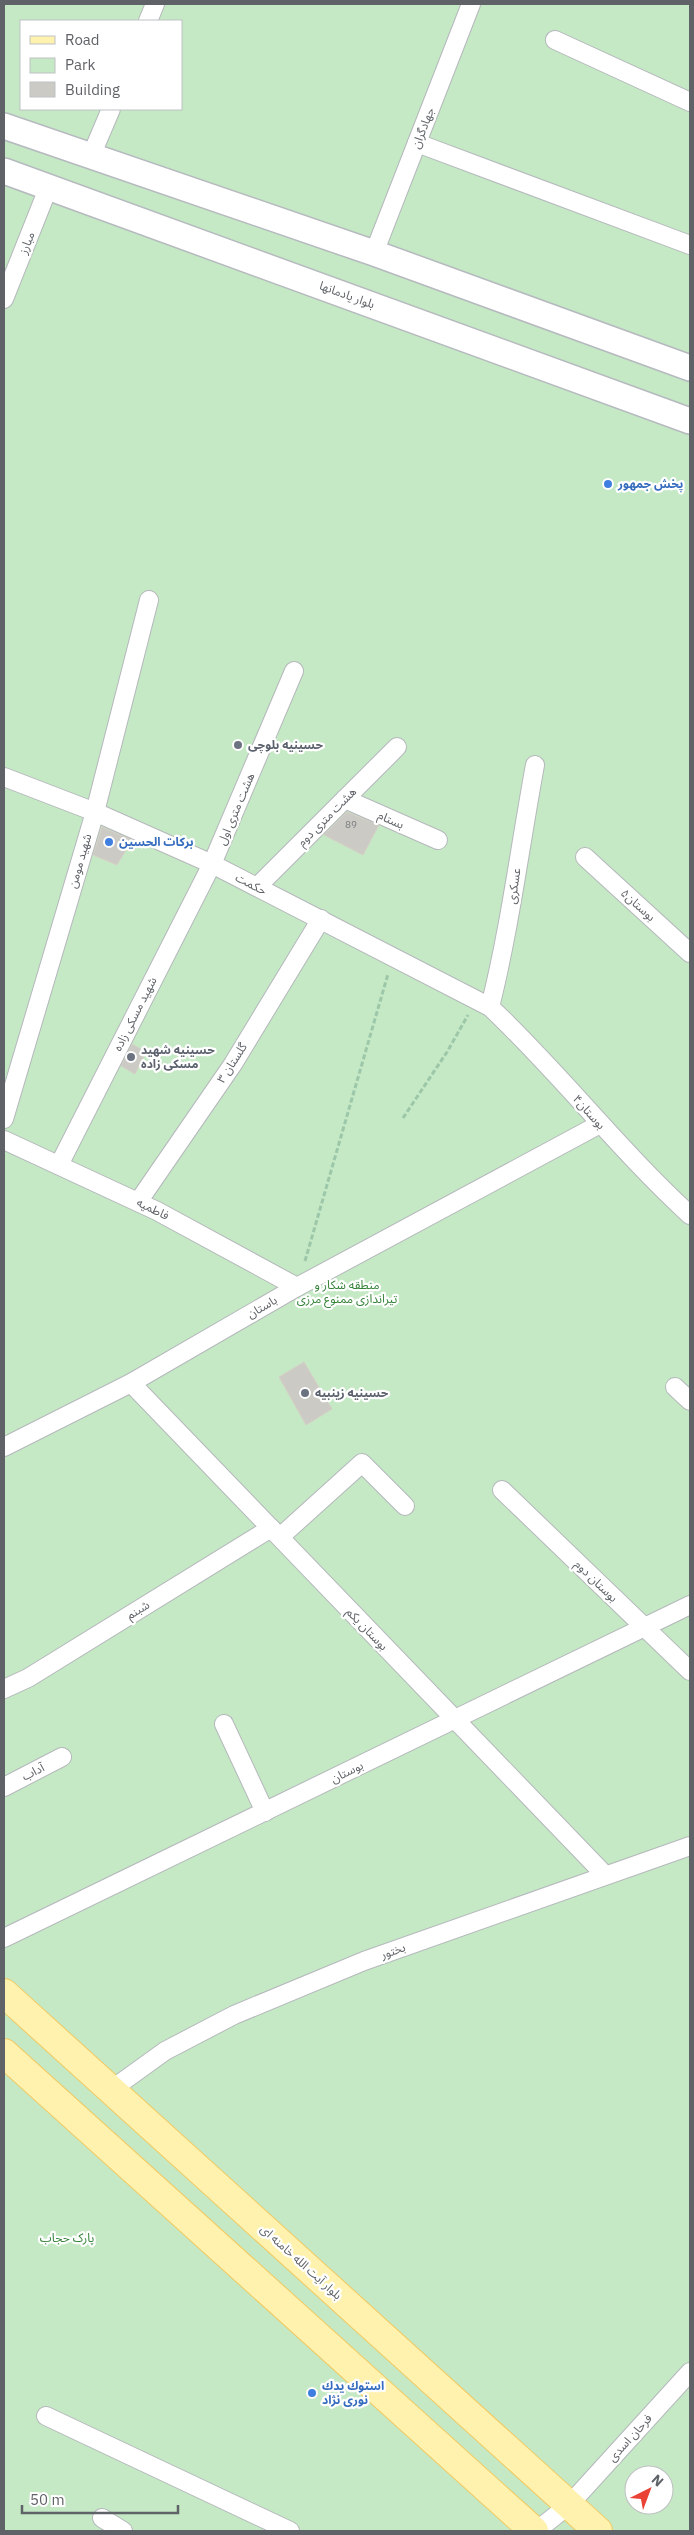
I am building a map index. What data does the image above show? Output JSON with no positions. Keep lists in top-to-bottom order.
{
  "streets": {
    "main road": ["بلوار یادمانها", "بلوار آیت الله خامنه ای"],
    "street": [
      "جهادگران",
      "مبارز",
      "هشت متری اول",
      "هشت متری دوم",
      "بستام",
      "شهید مومن",
      "حکمت",
      "عسکری",
      "بوستان۵",
      "شهید مسکی زاده",
      "گلستان ۳",
      "بوستان۴",
      "فاطمیه",
      "باستان",
      "بوستان دوم",
      "شبنم",
      "بوستان یکم",
      "آداب",
      "بوستان",
      "بختور",
      "فرحان اسدی"
    ]
  },
  "crossings": [
    ["مبارز", "بلوار یادمانها"],
    ["هشت متری اول", "حکمت"],
    ["هشت متری اول", "شهید مسکی زاده"],
    ["هشت متری دوم", "بستام"],
    ["هشت متری دوم", "حکمت"],
    ["شهید مومن", "حکمت"],
    ["حکمت", "عسکری"],
    ["حکمت", "شهید مسکی زاده"],
    ["حکمت", "گلستان ۳"],
    ["حکمت", "بوستان۴"],
    ["عسکری", "بوستان۴"],
    ["شهید مسکی زاده", "فاطمیه"],
    ["گلستان ۳", "فاطمیه"],
    ["بوستان۴", "باستان"],
    ["فاطمیه", "باستان"],
    ["باستان", "بوستان یکم"],
    ["بوستان دوم", "بوستان"],
    ["شبنم", "بوستان یکم"],
    ["بوستان یکم", "بوستان"],
    ["بوستان یکم", "بختور"],
    ["بختور", "بلوار آیت الله خامنه ای"],
    ["بلوار آیت الله خامنه ای", "فرحان اسدی"]
  ],
  "parks": ["منطقه شکار و تیراندازی ممنوع مرزی", "پارک حجاب"],
  "places": [
    "پخش جمهور",
    "حسینیه بلوچی",
    "برکات الحسین",
    "حسینیه شهید مسکی زاده",
    "حسینیه زینبیه",
    "استوك يدك نوری نژاد"
  ],
  "house_numbers": ["89"],
  "legend": ["Road", "Park", "Building"],
  "scale_bar": "50 m",
  "north": "top right"
}
